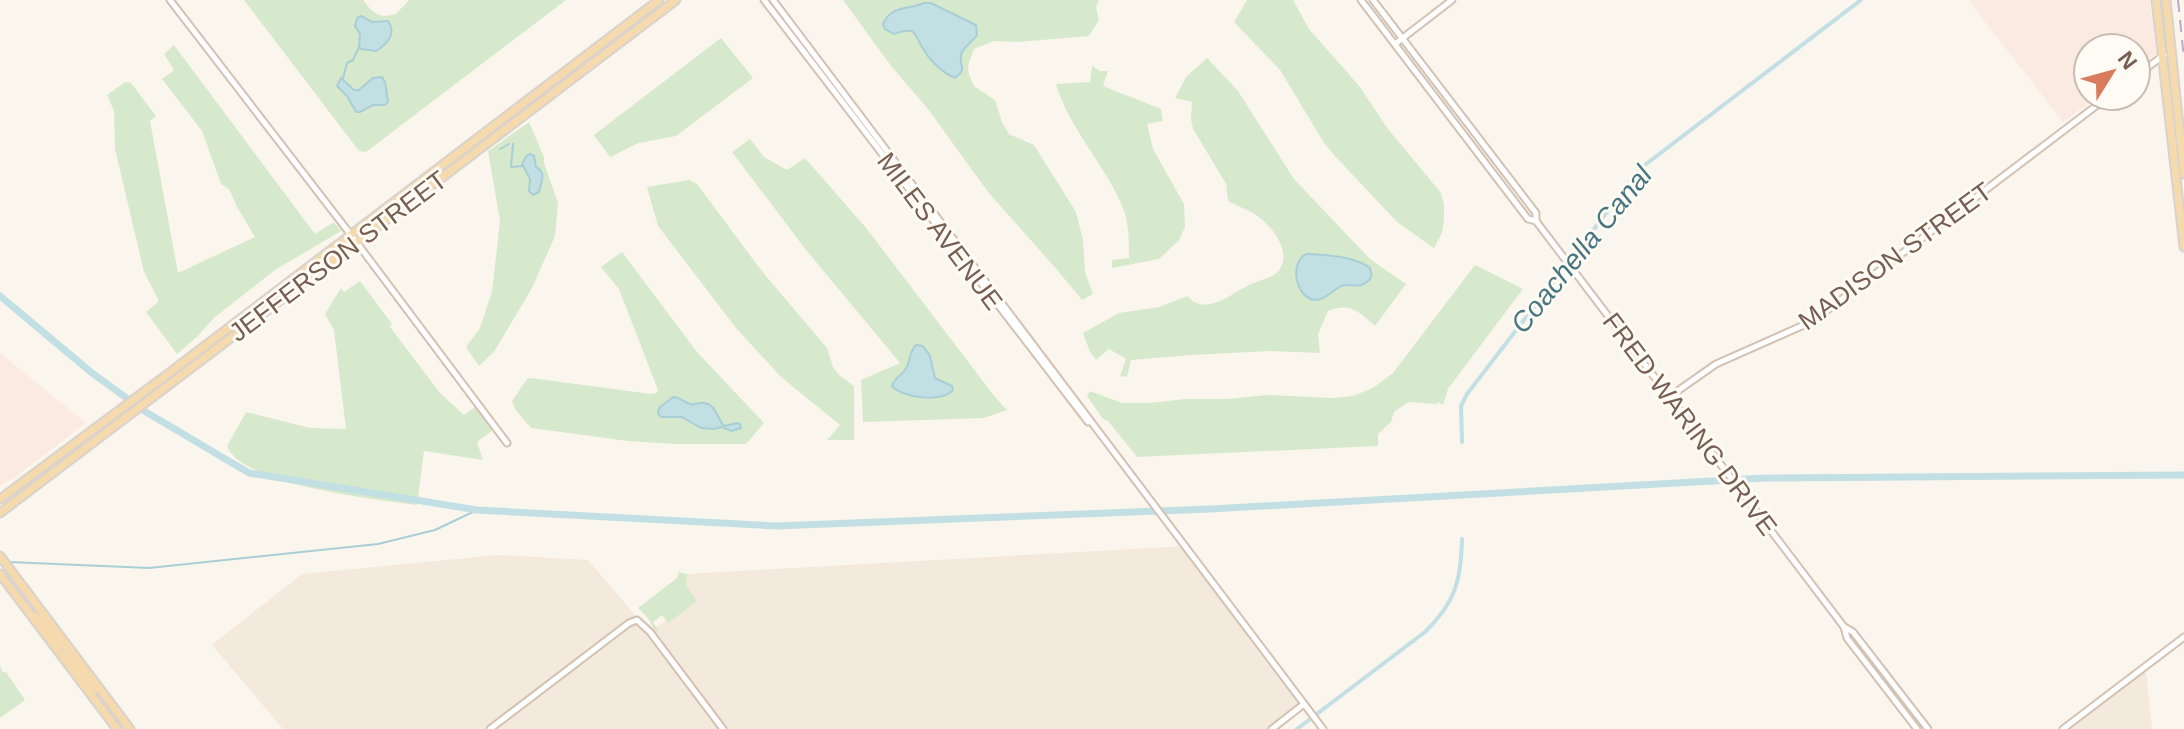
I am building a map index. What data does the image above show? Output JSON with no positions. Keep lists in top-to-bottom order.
{
  "streets": {
    "main road": ["JEFFERSON STREET"],
    "street": ["MILES AVENUE", "MADISON STREET", "FRED WARING DRIVE"]
  },
  "crossings": [
    ["MADISON STREET", "FRED WARING DRIVE"]
  ],
  "water": ["Coachella Canal"],
  "north": "top right"
}
